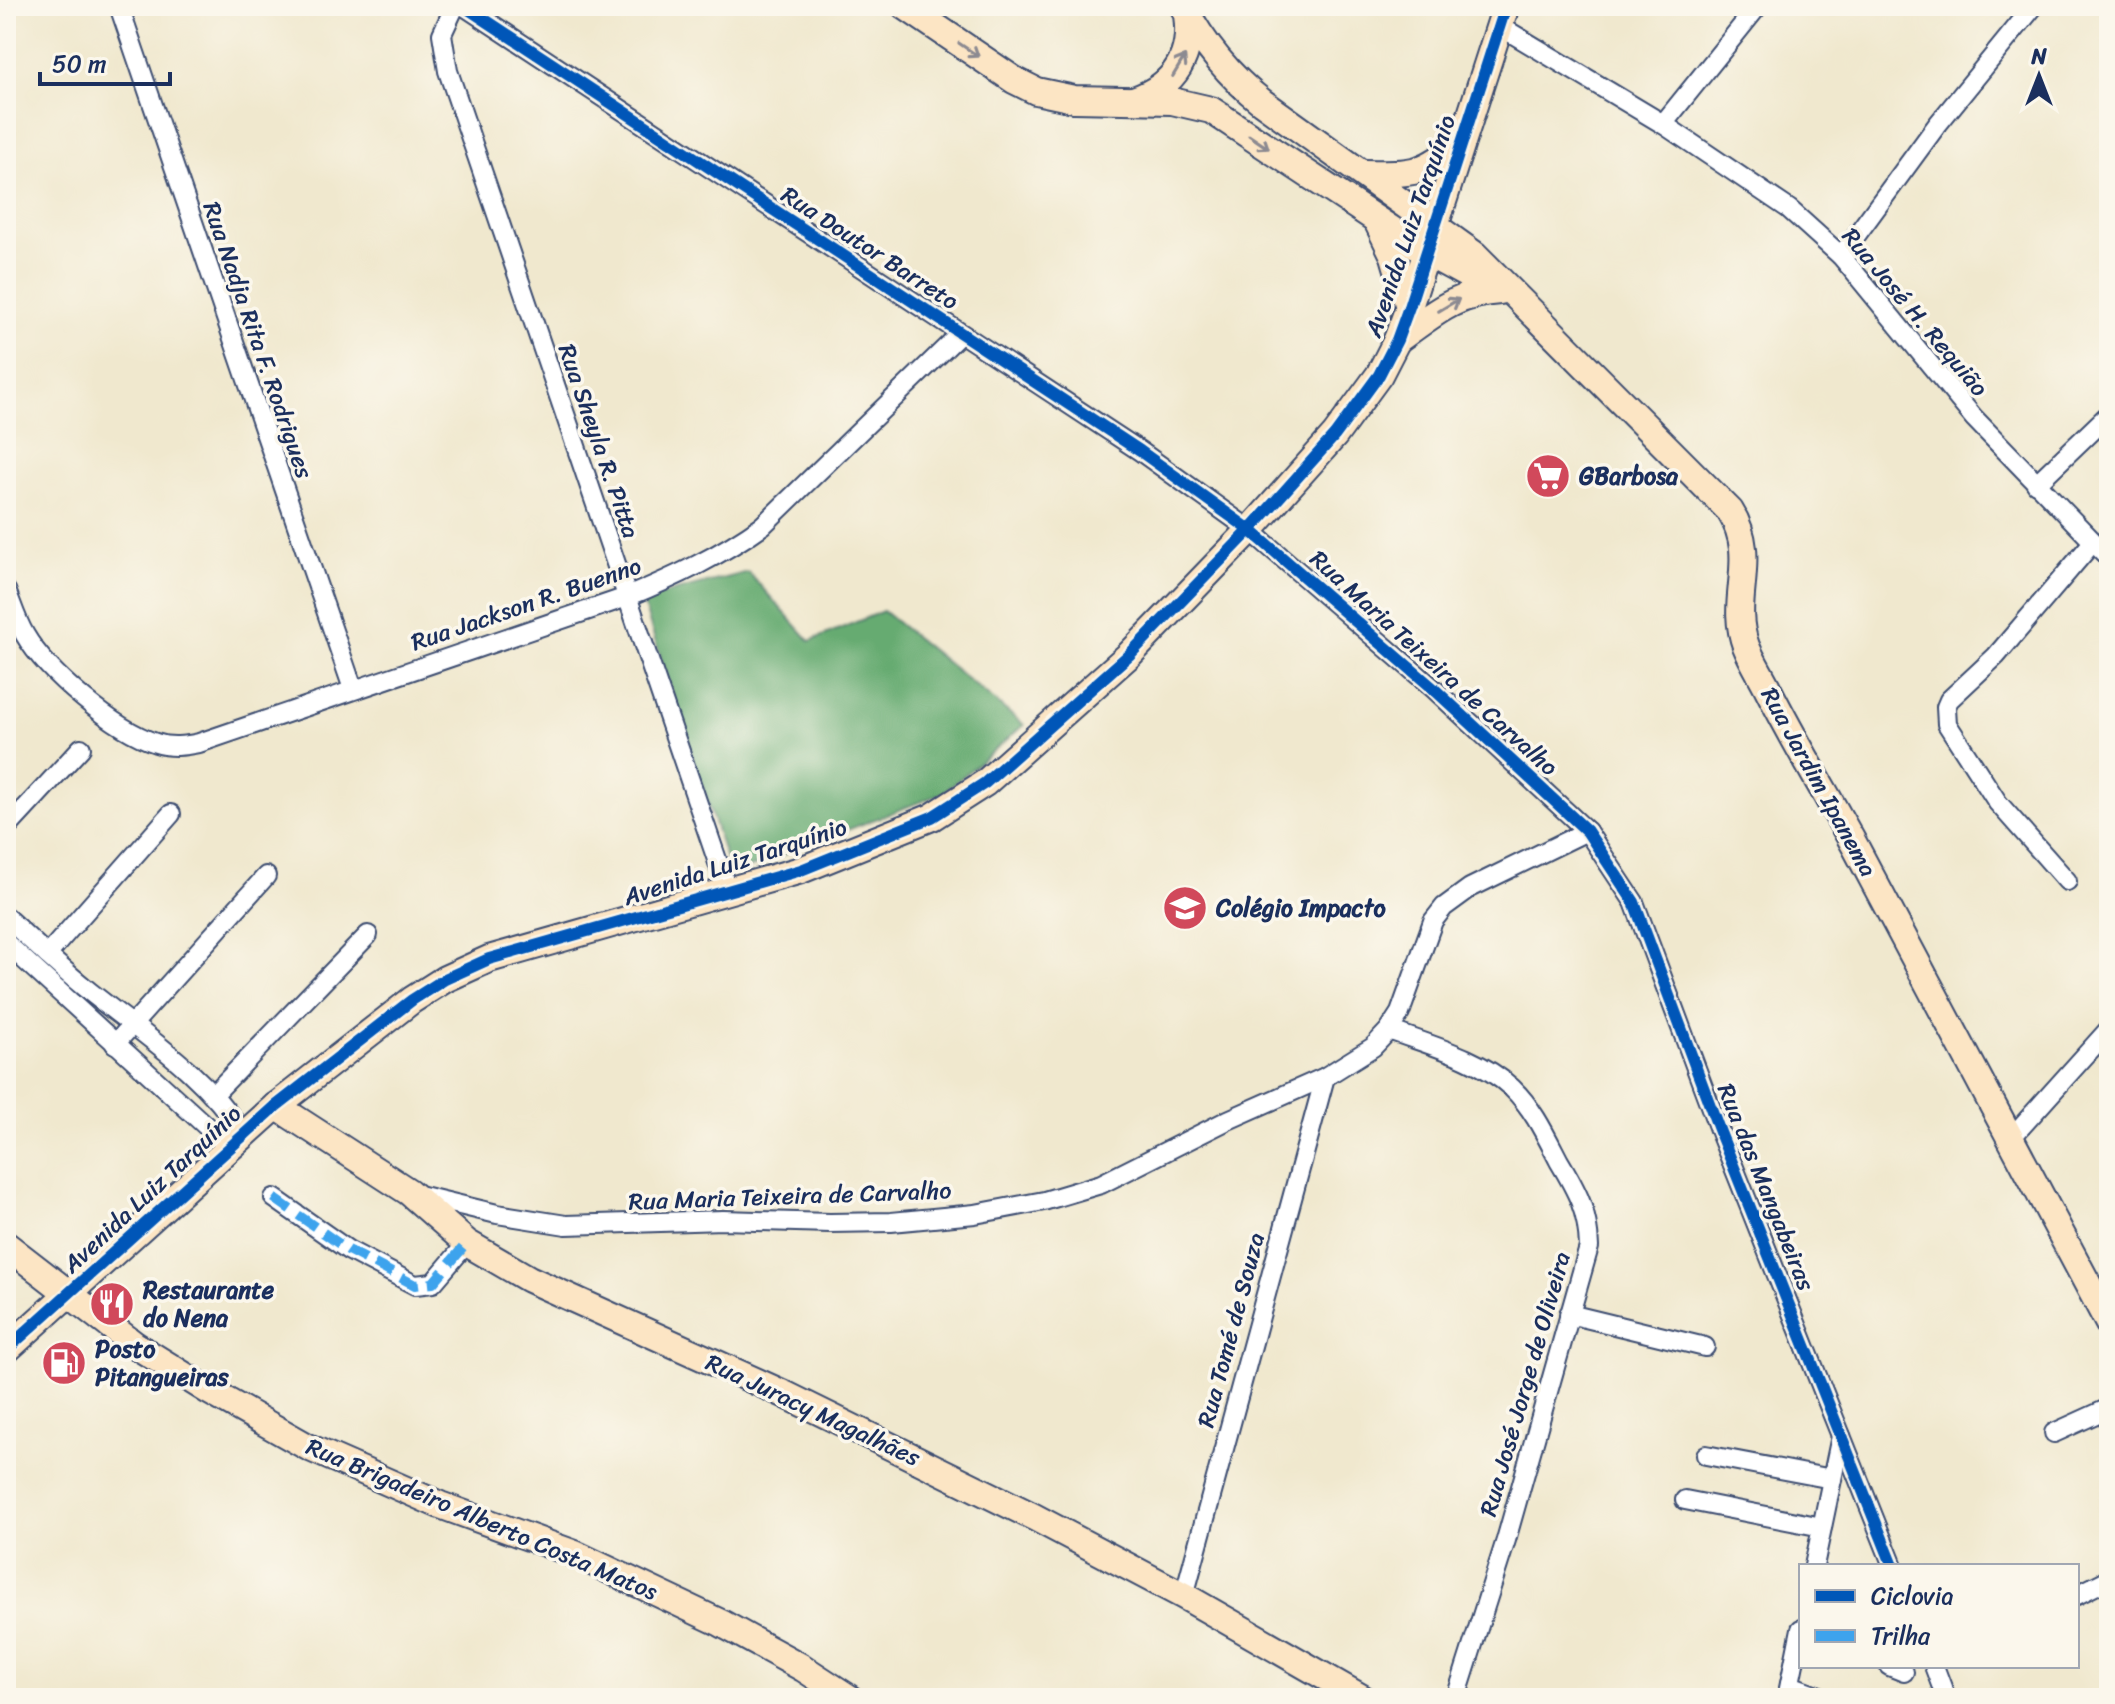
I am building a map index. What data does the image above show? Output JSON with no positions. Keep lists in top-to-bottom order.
{
  "streets": {
    "street": [
      "Avenida Luiz Tarquínio",
      "Rua Doutor Barreto",
      "Rua José H. Requião",
      "Rua Nadja Rita F. Rodrigues",
      "Rua Sheyla R. Pitta",
      "Rua Jackson R. Buenno",
      "Rua Maria Teixeira de Carvalho",
      "Rua Jardim Ipanema",
      "Rua das Mangabeiras",
      "Rua Tomé de Souza",
      "Rua José Jorge de Oliveira",
      "Rua Juracy Magalhães",
      "Rua Brigadeiro Alberto Costa Matos"
    ]
  },
  "crossings": [
    ["Avenida Luiz Tarquínio", "Rua Doutor Barreto"],
    ["Avenida Luiz Tarquínio", "Rua José H. Requião"],
    ["Avenida Luiz Tarquínio", "Rua Sheyla R. Pitta"],
    ["Avenida Luiz Tarquínio", "Rua Maria Teixeira de Carvalho"],
    ["Avenida Luiz Tarquínio", "Rua Jardim Ipanema"],
    ["Avenida Luiz Tarquínio", "Rua Juracy Magalhães"],
    ["Avenida Luiz Tarquínio", "Rua Brigadeiro Alberto Costa Matos"],
    ["Rua Doutor Barreto", "Rua Jackson R. Buenno"],
    ["Rua Doutor Barreto", "Rua Maria Teixeira de Carvalho"],
    ["Rua Nadja Rita F. Rodrigues", "Rua Jackson R. Buenno"],
    ["Rua Sheyla R. Pitta", "Rua Jackson R. Buenno"],
    ["Rua Maria Teixeira de Carvalho", "Rua das Mangabeiras"],
    ["Rua Maria Teixeira de Carvalho", "Rua Tomé de Souza"],
    ["Rua Maria Teixeira de Carvalho", "Rua José Jorge de Oliveira"],
    ["Rua Maria Teixeira de Carvalho", "Rua Juracy Magalhães"],
    ["Rua Tomé de Souza", "Rua Juracy Magalhães"]
  ],
  "places": {
    "supermarket": ["GBarbosa"],
    "school or university": ["Colégio Impacto"],
    "restaurant": ["Restaurante do Nena"],
    "fuel station": ["Posto Pitangueiras"]
  },
  "legend": ["Ciclovia", "Trilha"],
  "scale_bar": "50 m",
  "north": "top"
}
